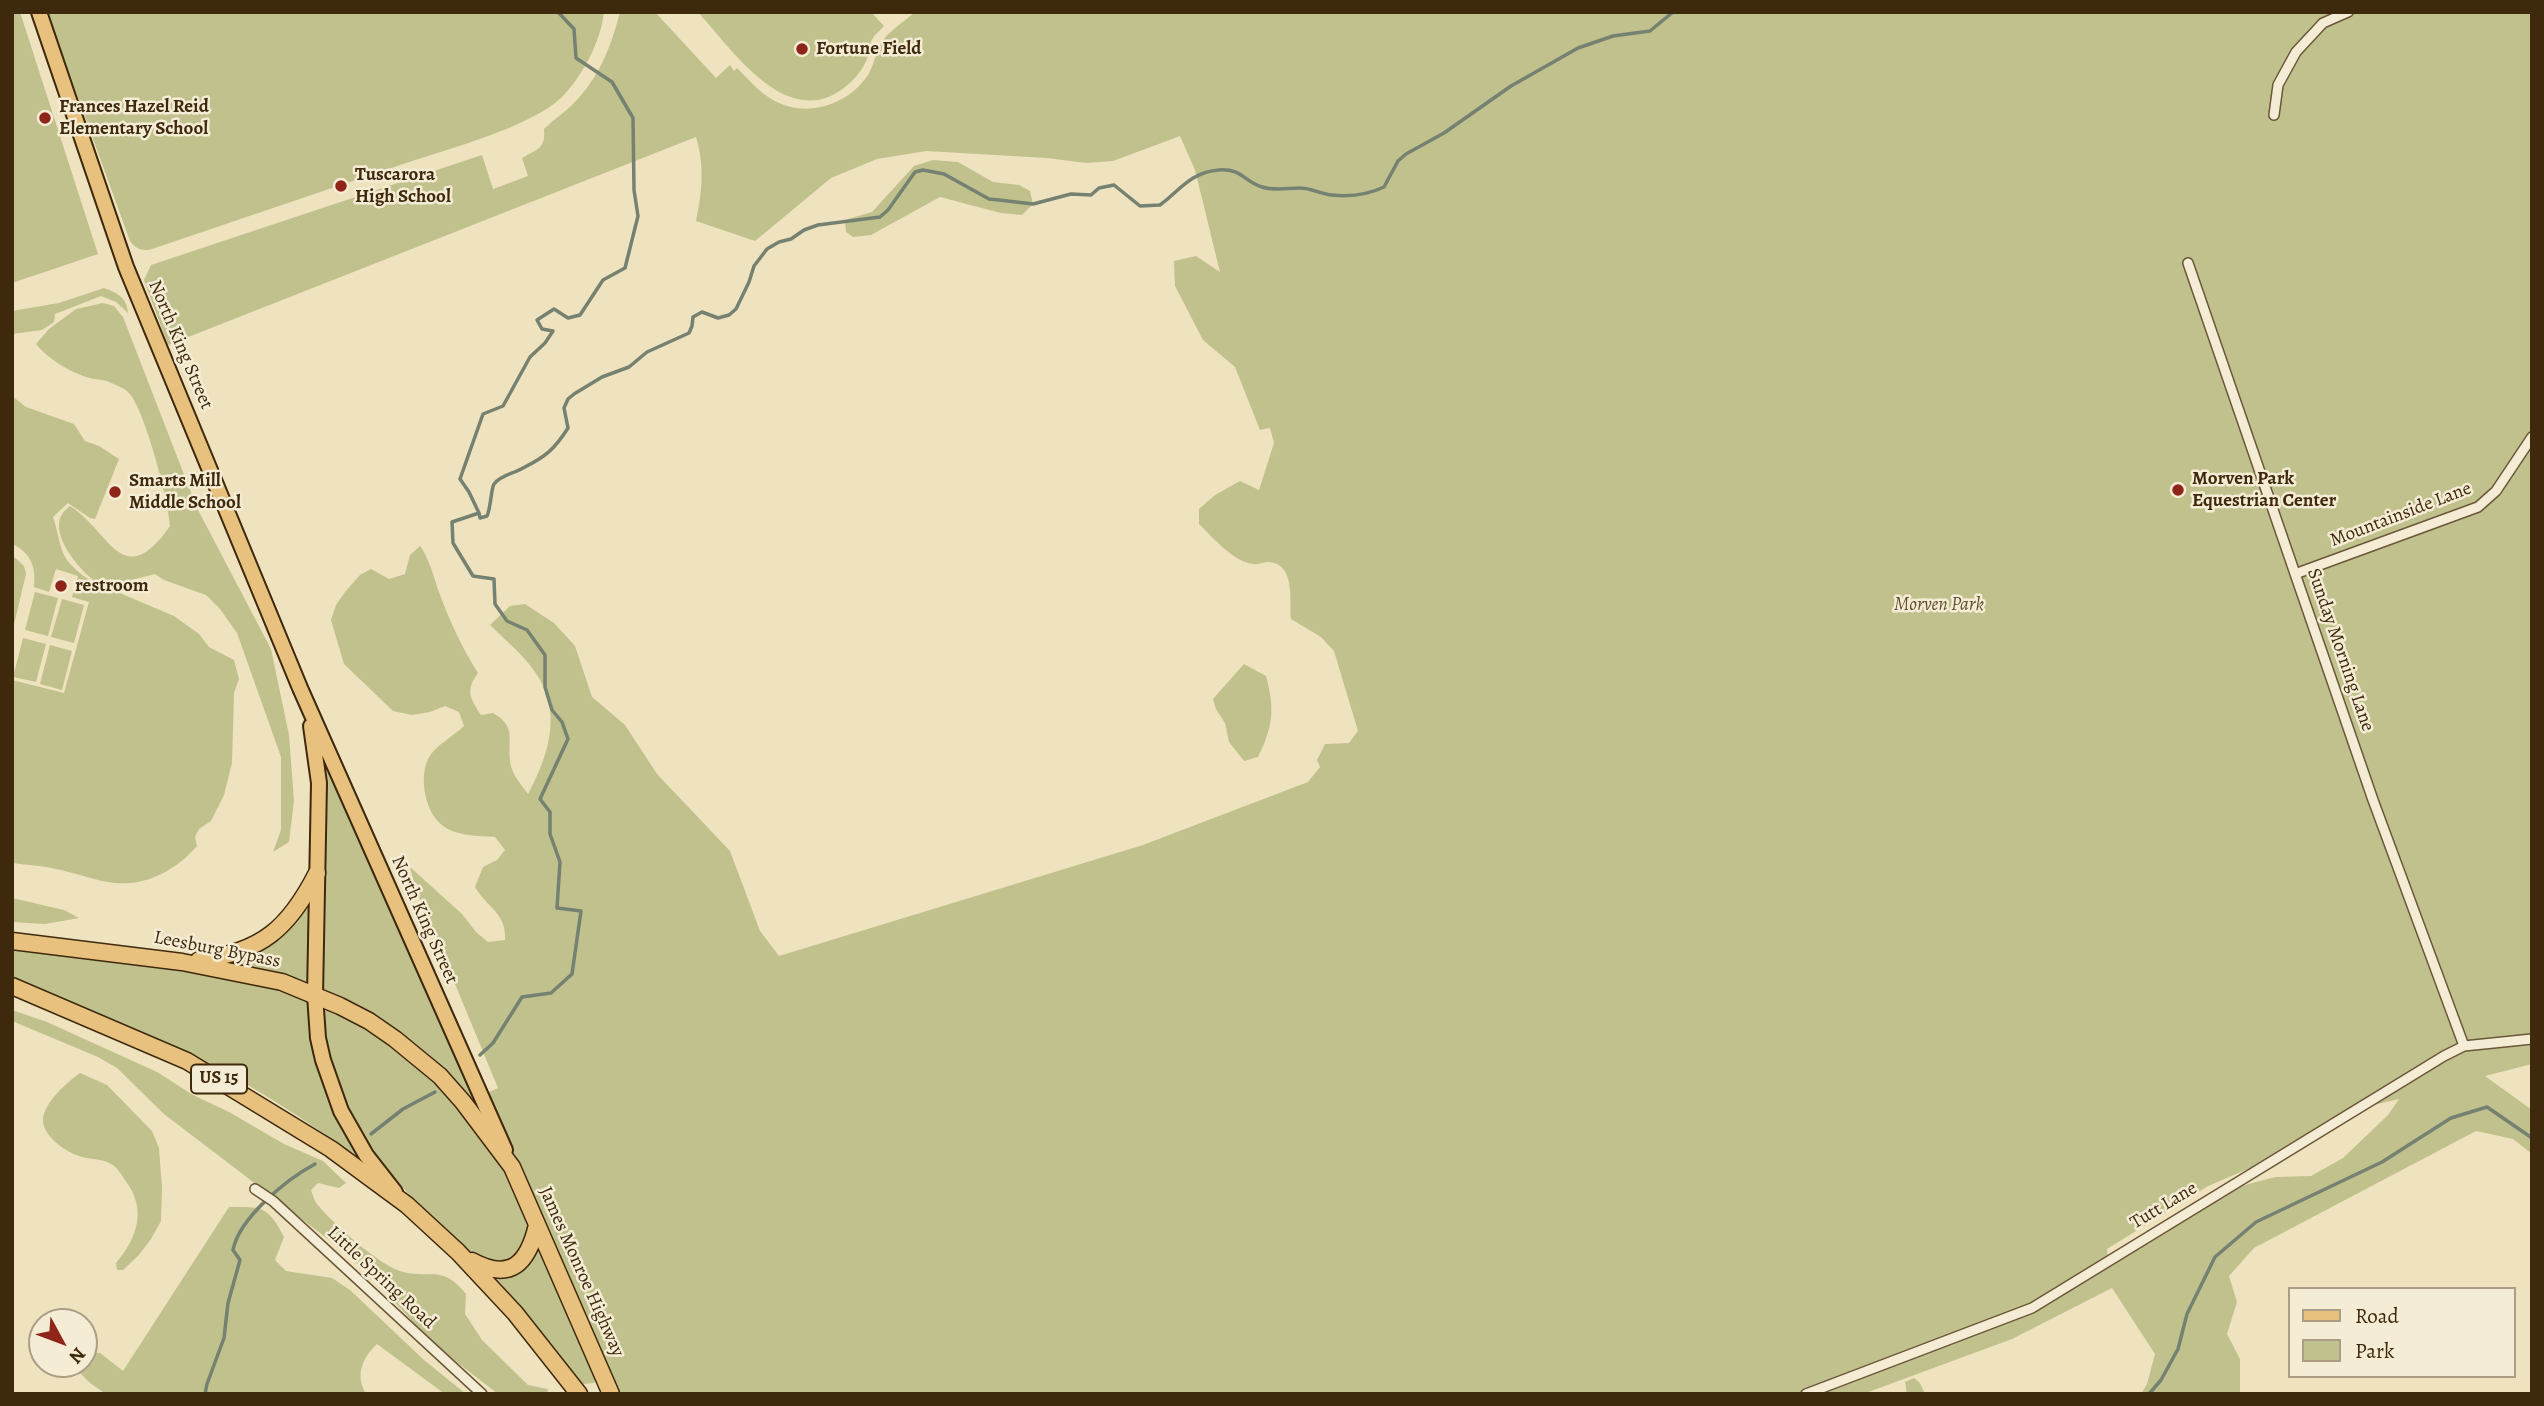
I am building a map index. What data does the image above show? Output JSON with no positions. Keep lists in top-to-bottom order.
{
  "streets": {
    "highway": ["Leesburg Bypass", "US 15", "James Monroe Highway"],
    "main road": ["North King Street"],
    "street": [
      "Mountainside Lane",
      "Sunday Morning Lane",
      "Tutt Lane",
      "Little Spring Road"
    ]
  },
  "crossings": [
    ["North King Street", "Leesburg Bypass"],
    ["North King Street", "US 15"],
    ["North King Street", "James Monroe Highway"],
    ["Mountainside Lane", "Sunday Morning Lane"],
    ["Sunday Morning Lane", "Tutt Lane"],
    ["Leesburg Bypass", "James Monroe Highway"]
  ],
  "parks": ["Morven Park"],
  "places": [
    "Fortune Field",
    "Frances Hazel Reid Elementary School",
    "Tuscarora High School",
    "Morven Park Equestrian Center",
    "Smarts Mill Middle School",
    "restroom"
  ],
  "legend": ["Road", "Park"],
  "north": "bottom right"
}
